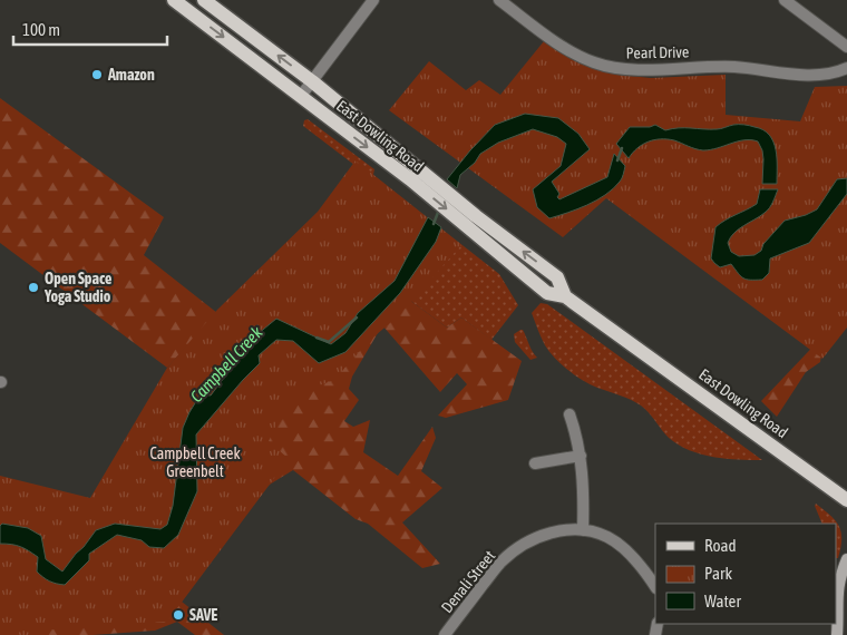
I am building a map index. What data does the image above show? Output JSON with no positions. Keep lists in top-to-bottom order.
{
  "streets": {
    "main road": ["East Dowling Road"],
    "street": ["Pearl Drive", "Denali Street"]
  },
  "water": ["Campbell Creek"],
  "parks": ["Campbell Creek Greenbelt"],
  "places": ["Amazon", "Open Space Yoga Studio", "SAVE"],
  "legend": ["Road", "Park", "Water"],
  "scale_bar": "100 m"
}
